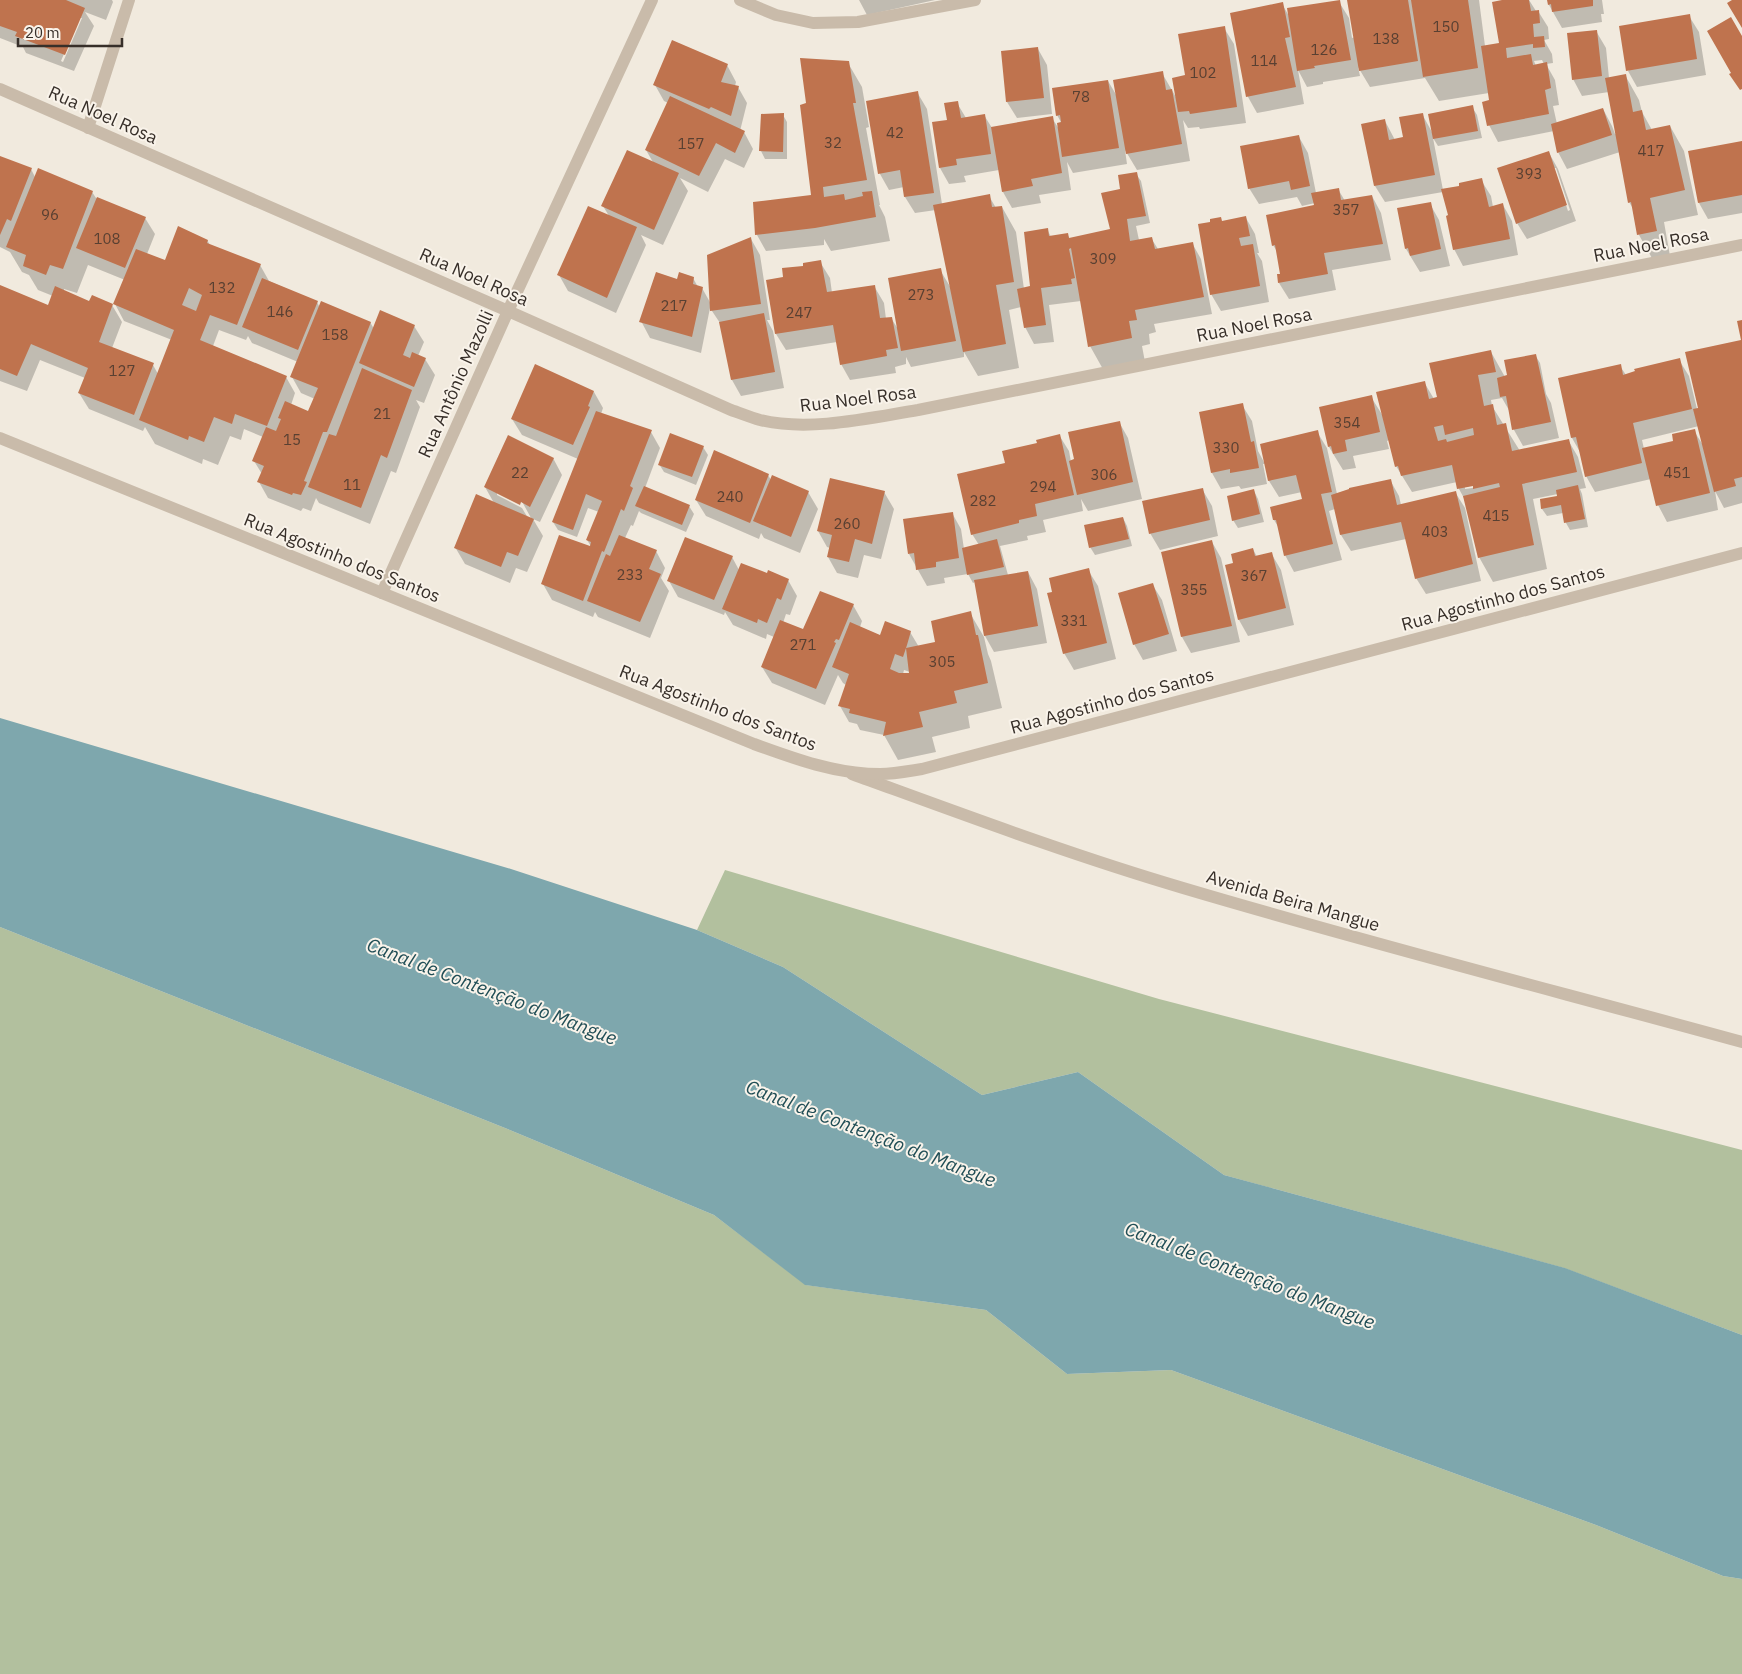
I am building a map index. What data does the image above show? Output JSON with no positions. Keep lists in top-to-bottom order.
{
  "streets": {
    "street": [
      "Rua Noel Rosa",
      "Rua Antônio Mazolli",
      "Rua Agostinho dos Santos",
      "Avenida Beira Mangue"
    ]
  },
  "crossings": [
    ["Rua Noel Rosa", "Rua Antônio Mazolli"],
    ["Rua Antônio Mazolli", "Rua Agostinho dos Santos"],
    ["Rua Agostinho dos Santos", "Avenida Beira Mangue"]
  ],
  "water": ["Canal de Contenção do Mangue"],
  "house_numbers": [
    "150",
    "138",
    "126",
    "114",
    "102",
    "78",
    "42",
    "32",
    "157",
    "417",
    "393",
    "357",
    "96",
    "108",
    "309",
    "132",
    "273",
    "217",
    "146",
    "247",
    "158",
    "127",
    "21",
    "354",
    "15",
    "330",
    "22",
    "451",
    "306",
    "11",
    "294",
    "240",
    "282",
    "415",
    "260",
    "403",
    "233",
    "367",
    "355",
    "331",
    "271",
    "305"
  ],
  "scale_bar": "20 m"
}
